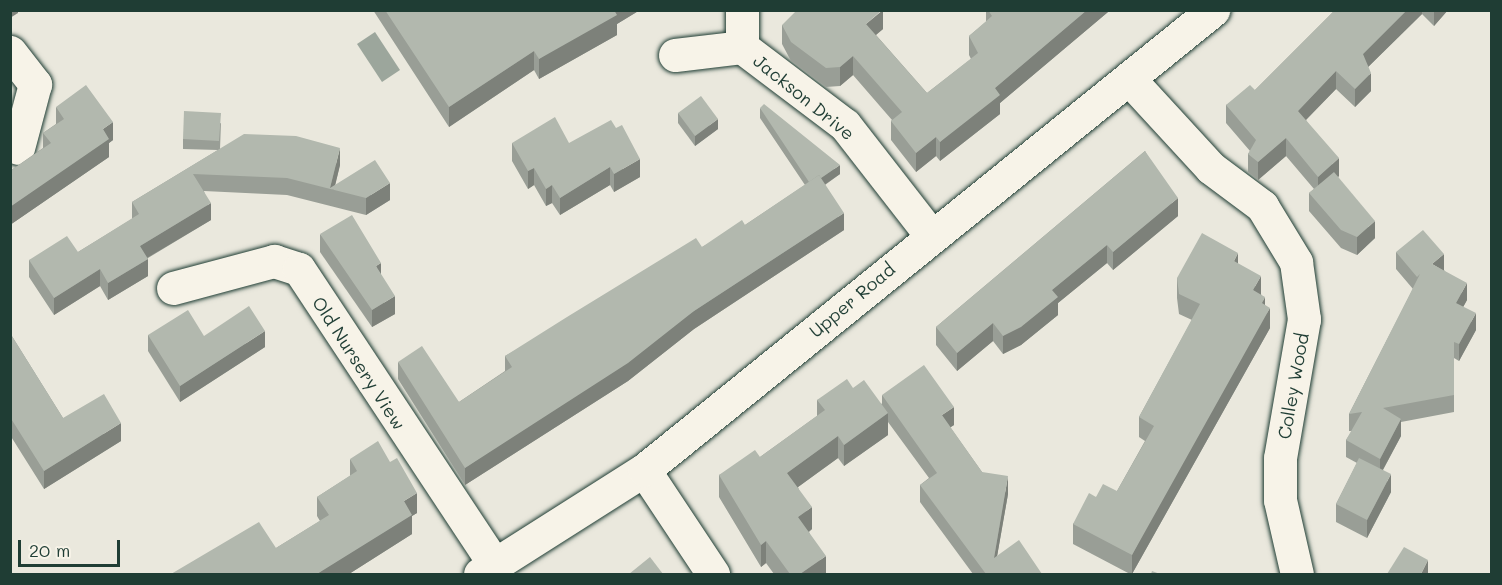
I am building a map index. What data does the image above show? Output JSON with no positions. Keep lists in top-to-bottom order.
{
  "streets": {
    "street": [
      "Jackson Drive",
      "Upper Road",
      "Old Nursery View",
      "Colley Wood"
    ]
  },
  "crossings": [
    ["Jackson Drive", "Upper Road"],
    ["Upper Road", "Old Nursery View"],
    ["Upper Road", "Colley Wood"]
  ],
  "scale_bar": "20 m"
}
